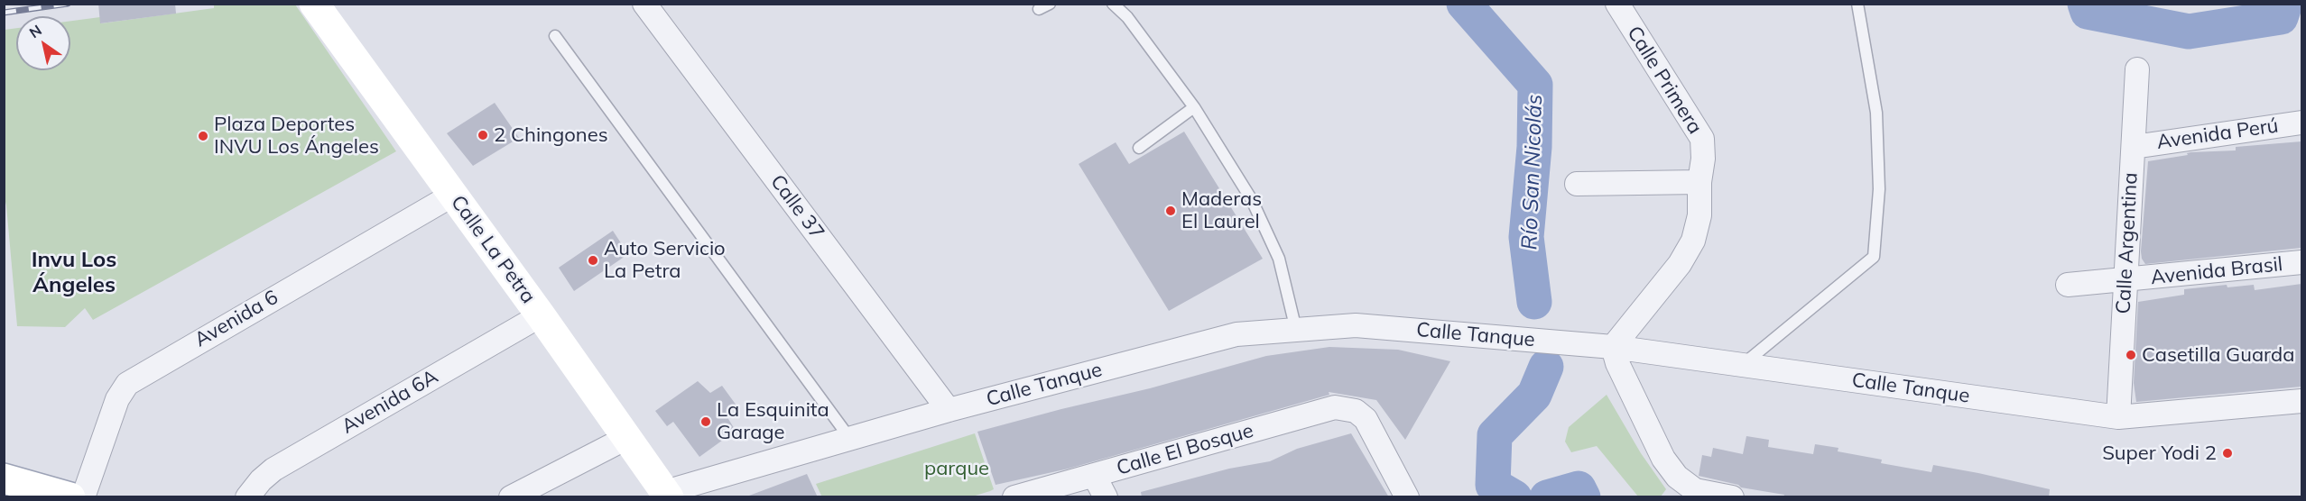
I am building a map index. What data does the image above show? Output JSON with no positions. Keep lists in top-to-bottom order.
{
  "streets": {
    "street": [
      "Calle Primera",
      "Avenida Perú",
      "Calle 37",
      "Calle Argentina",
      "Calle La Petra",
      "Avenida Brasil",
      "Avenida 6",
      "Calle Tanque",
      "Avenida 6A",
      "Calle El Bosque"
    ]
  },
  "crossings": [
    ["Calle Primera", "Calle Tanque"],
    ["Avenida Perú", "Calle Argentina"],
    ["Calle 37", "Calle Tanque"],
    ["Calle Argentina", "Avenida Brasil"],
    ["Calle Argentina", "Calle Tanque"],
    ["Calle La Petra", "Avenida 6"],
    ["Calle La Petra", "Calle Tanque"],
    ["Calle La Petra", "Avenida 6A"]
  ],
  "districts": ["Invu Los Ángeles"],
  "water": ["Río San Nicolás"],
  "parks": ["parque"],
  "places": [
    "2 Chingones",
    "Plaza Deportes INVU Los Ángeles",
    "Maderas El Laurel",
    "Auto Servicio La Petra",
    "Casetilla Guarda",
    "La Esquinita Garage",
    "Super Yodi 2"
  ],
  "north": "top left"
}
